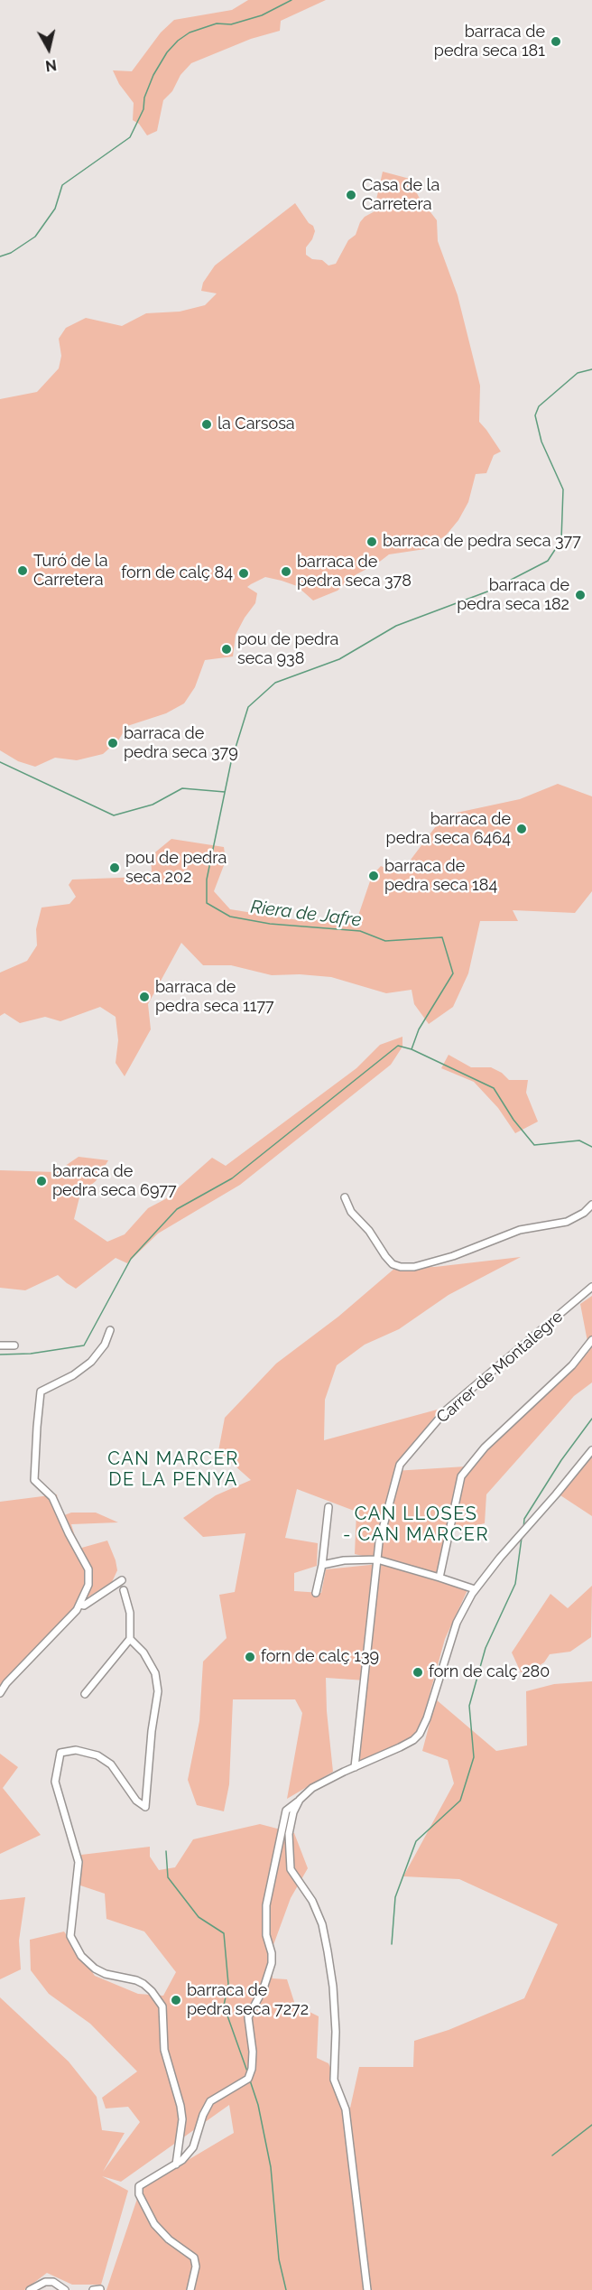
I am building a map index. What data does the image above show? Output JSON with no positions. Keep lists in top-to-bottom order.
{
  "streets": {
    "street": ["Carrer de Montalegre"]
  },
  "districts": ["CAN MARCER DE LA PENYA", "CAN LLOSES - CAN MARCER"],
  "water": ["Riera de Jafre"],
  "places": [
    "barraca de pedra seca 181",
    "Casa de la Carretera",
    "la Carsosa",
    "barraca de pedra seca 377",
    "Turó de la Carretera",
    "barraca de pedra seca 378",
    "forn de calç 84",
    "barraca de pedra seca 182",
    "pou de pedra seca 938",
    "barraca de pedra seca 379",
    "barraca de pedra seca 6464",
    "pou de pedra seca 202",
    "barraca de pedra seca 184",
    "barraca de pedra seca 1177",
    "barraca de pedra seca 6977",
    "forn de calç 139",
    "forn de calç 280",
    "barraca de pedra seca 7272"
  ],
  "north": "bottom"
}
